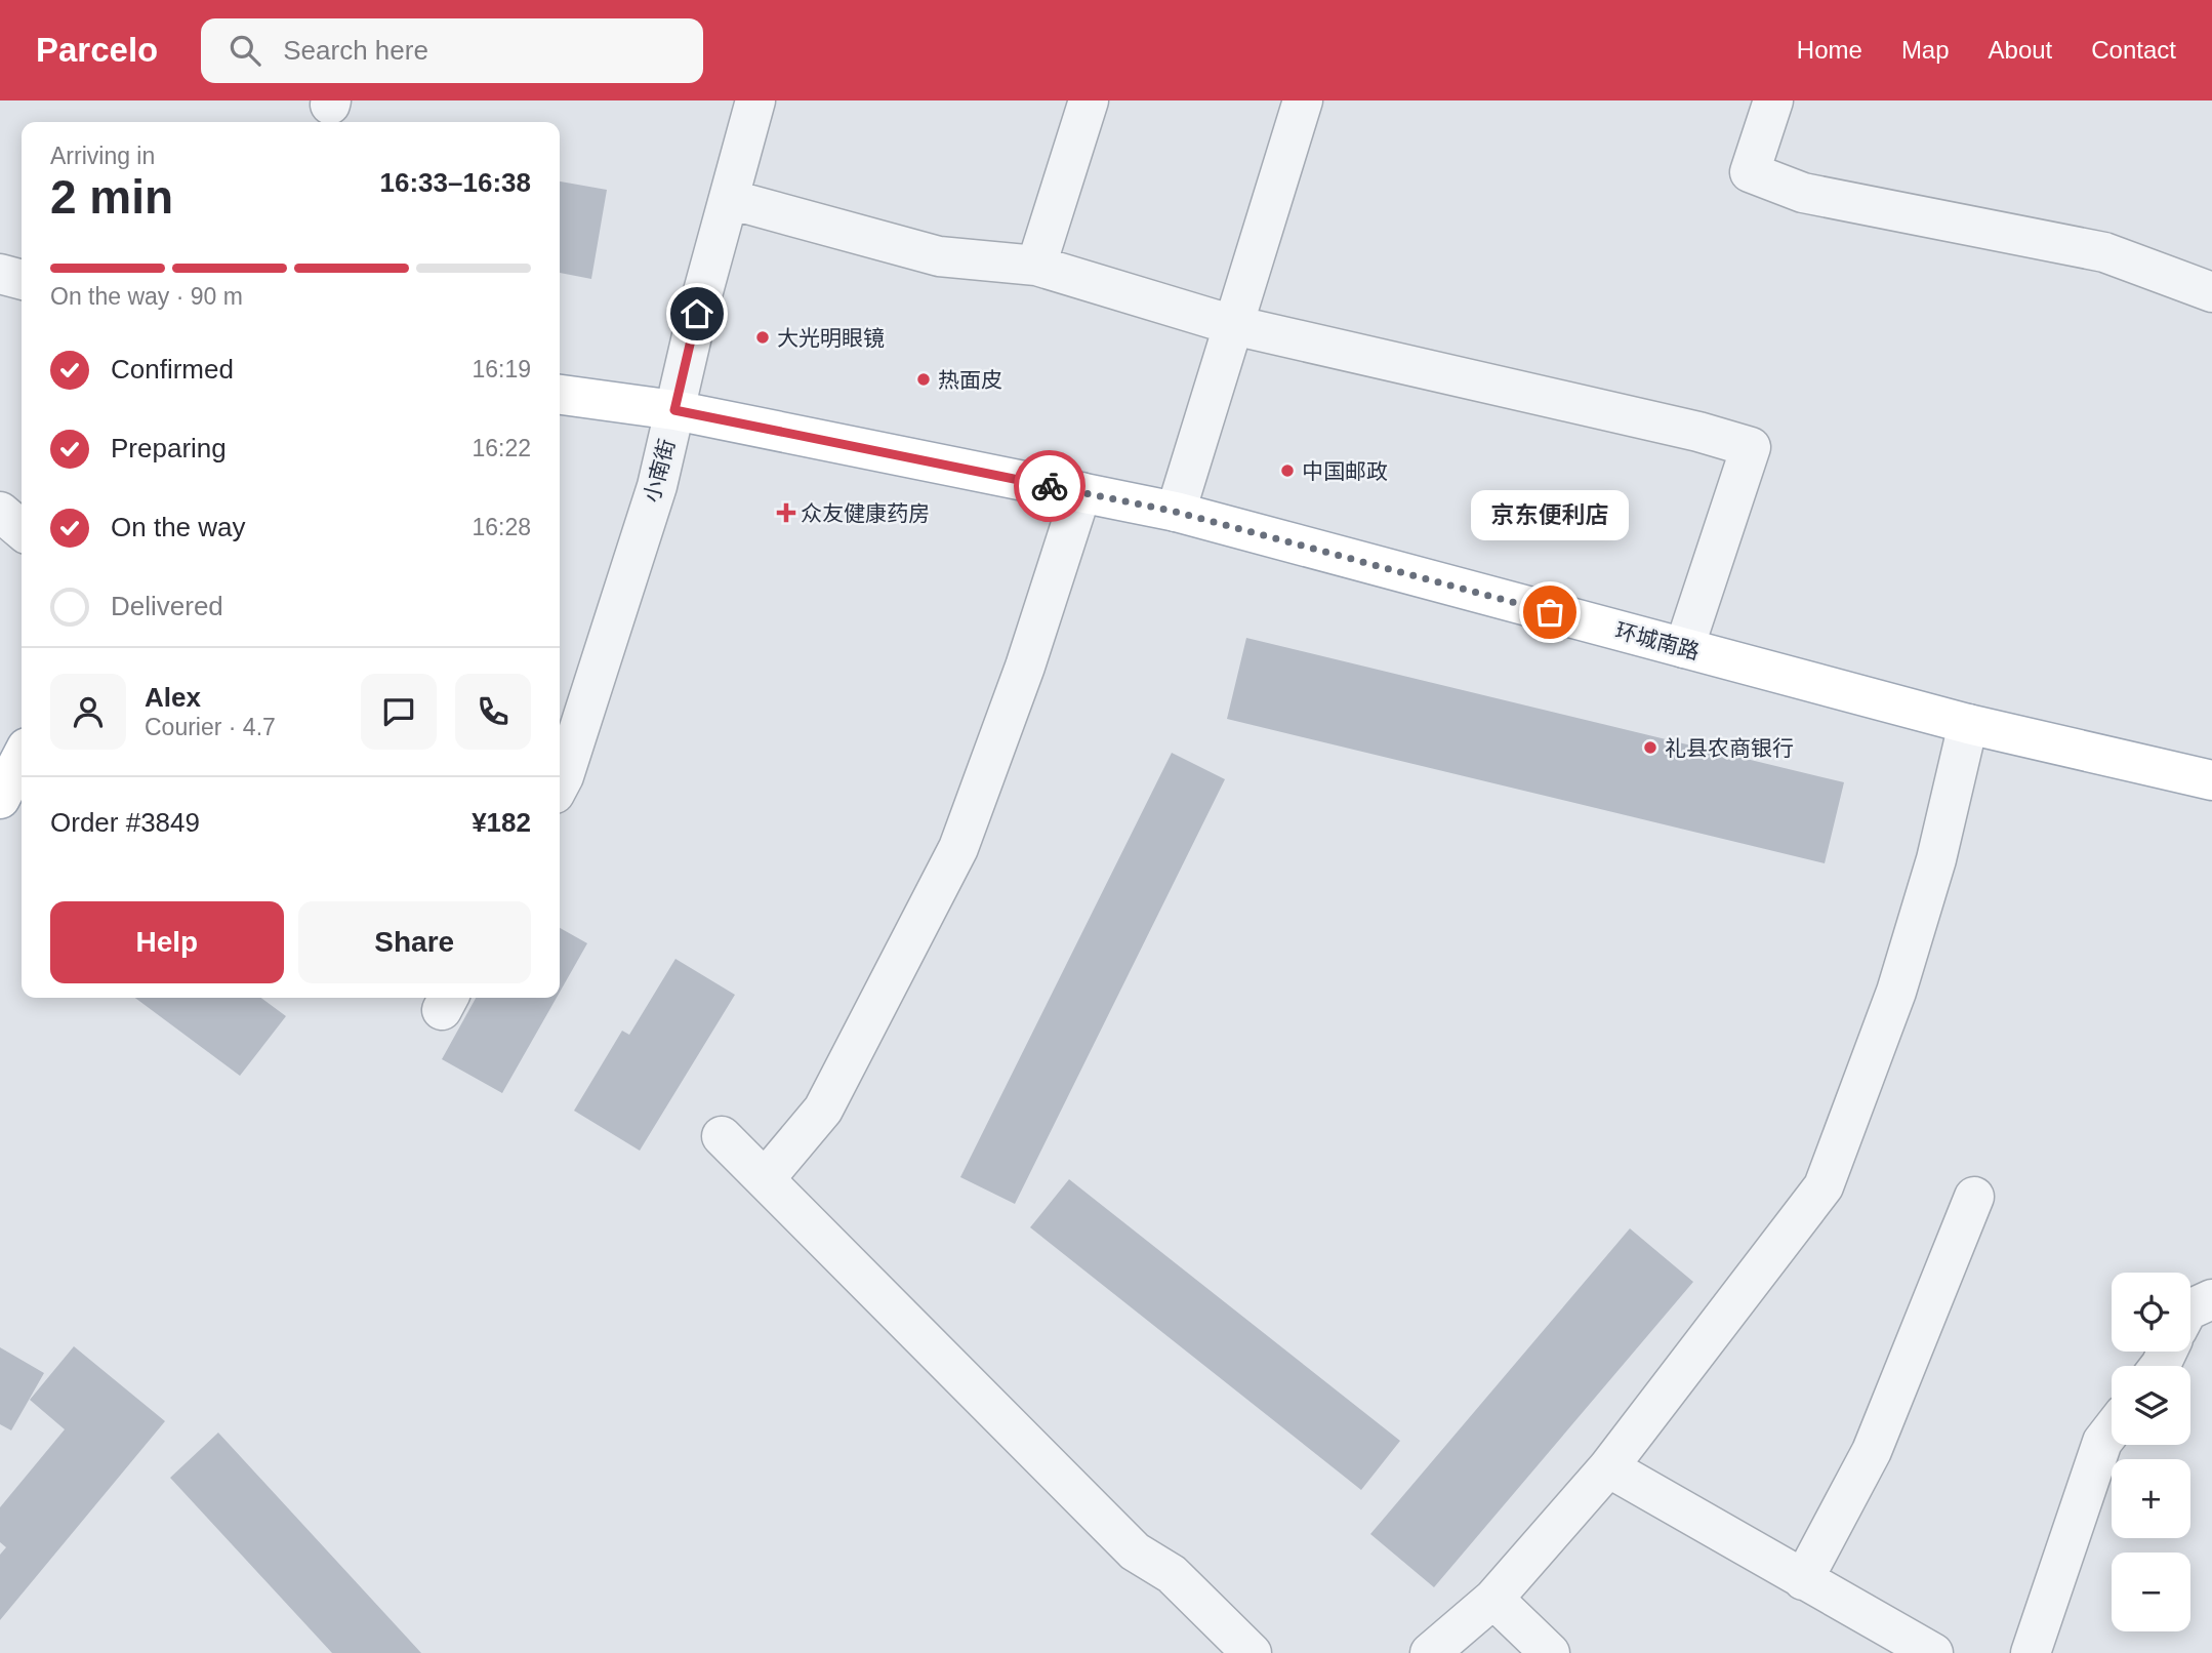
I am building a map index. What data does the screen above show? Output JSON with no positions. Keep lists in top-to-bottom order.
{
  "streets": {
    "main road": ["环城南路"],
    "street": ["小南街"]
  },
  "crossings": [
    ["小南街", "环城南路"]
  ],
  "places": {
    "other": [
      "大光明眼镜",
      "热面皮",
      "中国邮政",
      "京东便利店",
      "礼县农商银行"
    ],
    "health": ["众友健康药房"]
  },
  "page": {
    "header": "Parcelo",
    "search": "Search here",
    "nav": [
      "Home",
      "Map",
      "About",
      "Contact"
    ],
    "heading": ["2 min", "Arriving in", "16:33–16:38"],
    "panel": [
      "Alex",
      "Courier · 4.7",
      "Order #3849",
      "¥182"
    ],
    "bar": "On the way · 90 m",
    "list": [
      ["Confirmed", "16:19"],
      ["Preparing", "16:22"],
      ["On the way", "16:28"],
      "Delivered"
    ],
    "bubble": "京东便利店",
    "buttons": ["Help", "Share"],
    "map_buttons": ["+", "−"]
  }
}
